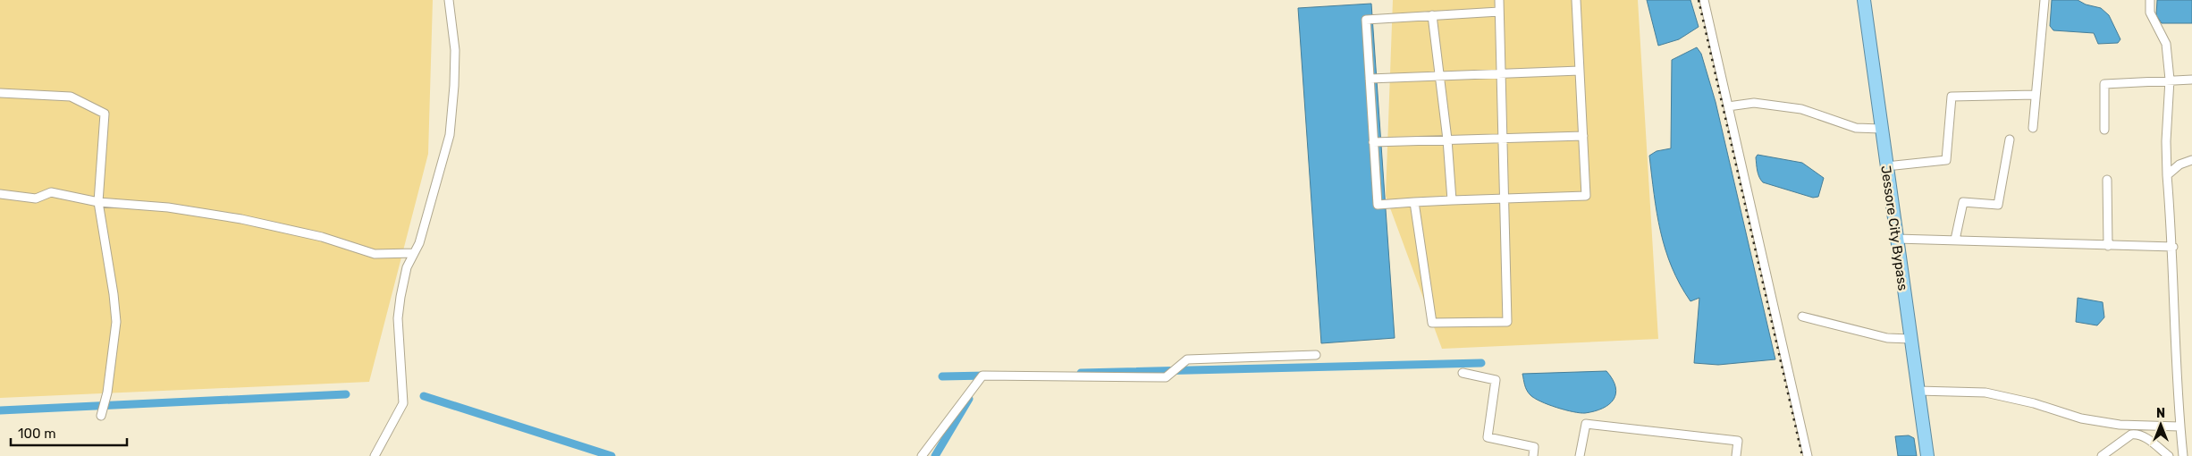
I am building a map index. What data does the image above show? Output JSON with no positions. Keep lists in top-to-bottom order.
{
  "streets": {
    "highway": ["Jessore City Bypass"]
  },
  "scale_bar": "100 m",
  "north": "top"
}
